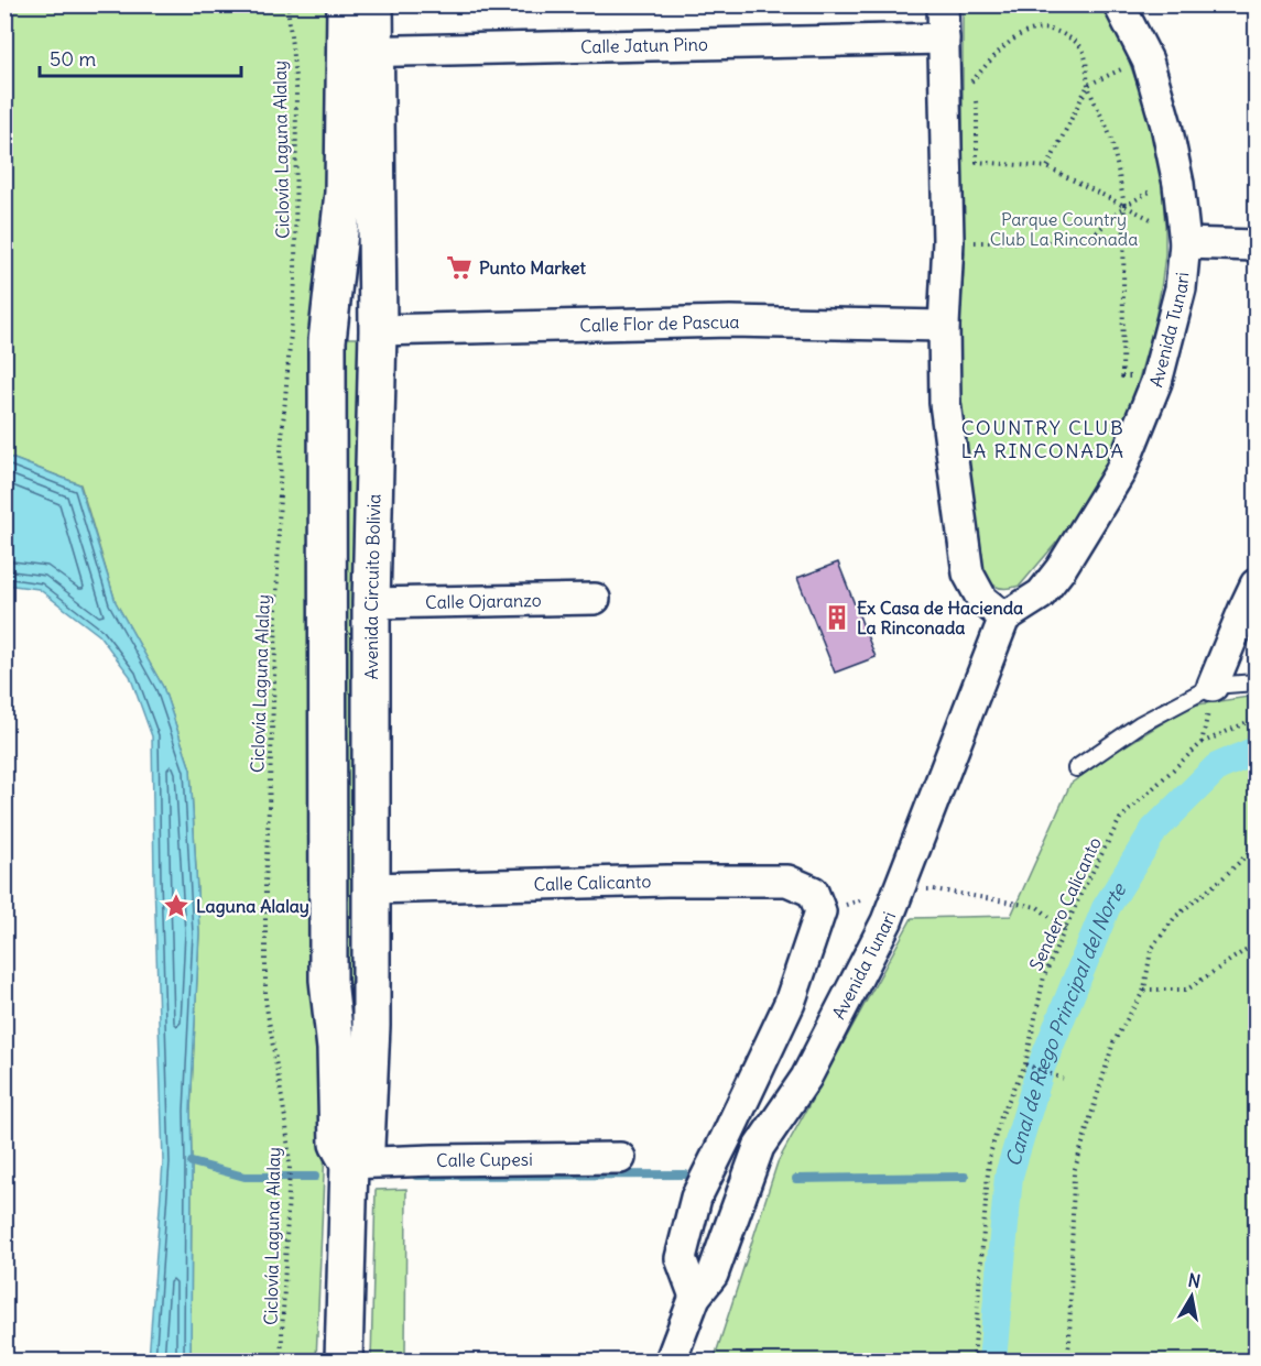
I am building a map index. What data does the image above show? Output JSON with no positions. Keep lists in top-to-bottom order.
{
  "streets": {
    "main road": ["Avenida Circuito Bolivia"],
    "street": [
      "Calle Jatun Pino",
      "Calle Flor de Pascua",
      "Avenida Tunari",
      "Calle Ojaranzo",
      "Calle Calicanto",
      "Calle Cupesi"
    ],
    "path": ["Ciclovía Laguna Alalay", "Sendero Calicanto"]
  },
  "crossings": [
    ["Calle Jatun Pino", "Avenida Circuito Bolivia"],
    ["Calle Flor de Pascua", "Avenida Circuito Bolivia"],
    ["Avenida Circuito Bolivia", "Calle Ojaranzo"],
    ["Avenida Circuito Bolivia", "Calle Calicanto"],
    ["Avenida Circuito Bolivia", "Calle Cupesi"]
  ],
  "districts": ["COUNTRY CLUB LA RINCONADA"],
  "water": ["Canal de Riego Principal del Norte"],
  "parks": ["Parque Country Club La Rinconada"],
  "places": {
    "supermarket": ["Punto Market"],
    "building": ["Ex Casa de Hacienda La Rinconada"],
    "place": ["Laguna Alalay"]
  },
  "scale_bar": "50 m",
  "north": "top"
}
